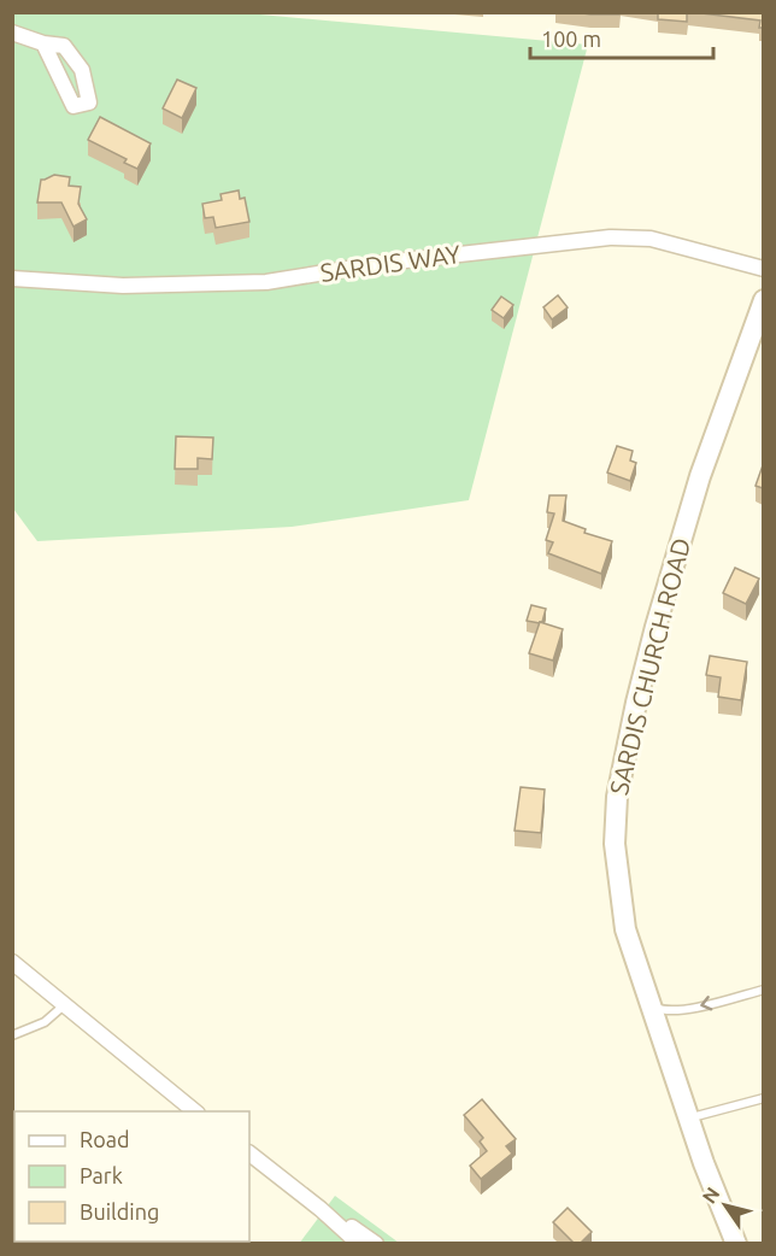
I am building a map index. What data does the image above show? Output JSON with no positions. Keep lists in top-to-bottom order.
{
  "streets": {
    "street": ["SARDIS WAY", "SARDIS CHURCH ROAD"]
  },
  "legend": ["Road", "Park", "Building"],
  "scale_bar": "100 m",
  "north": "top left"
}
